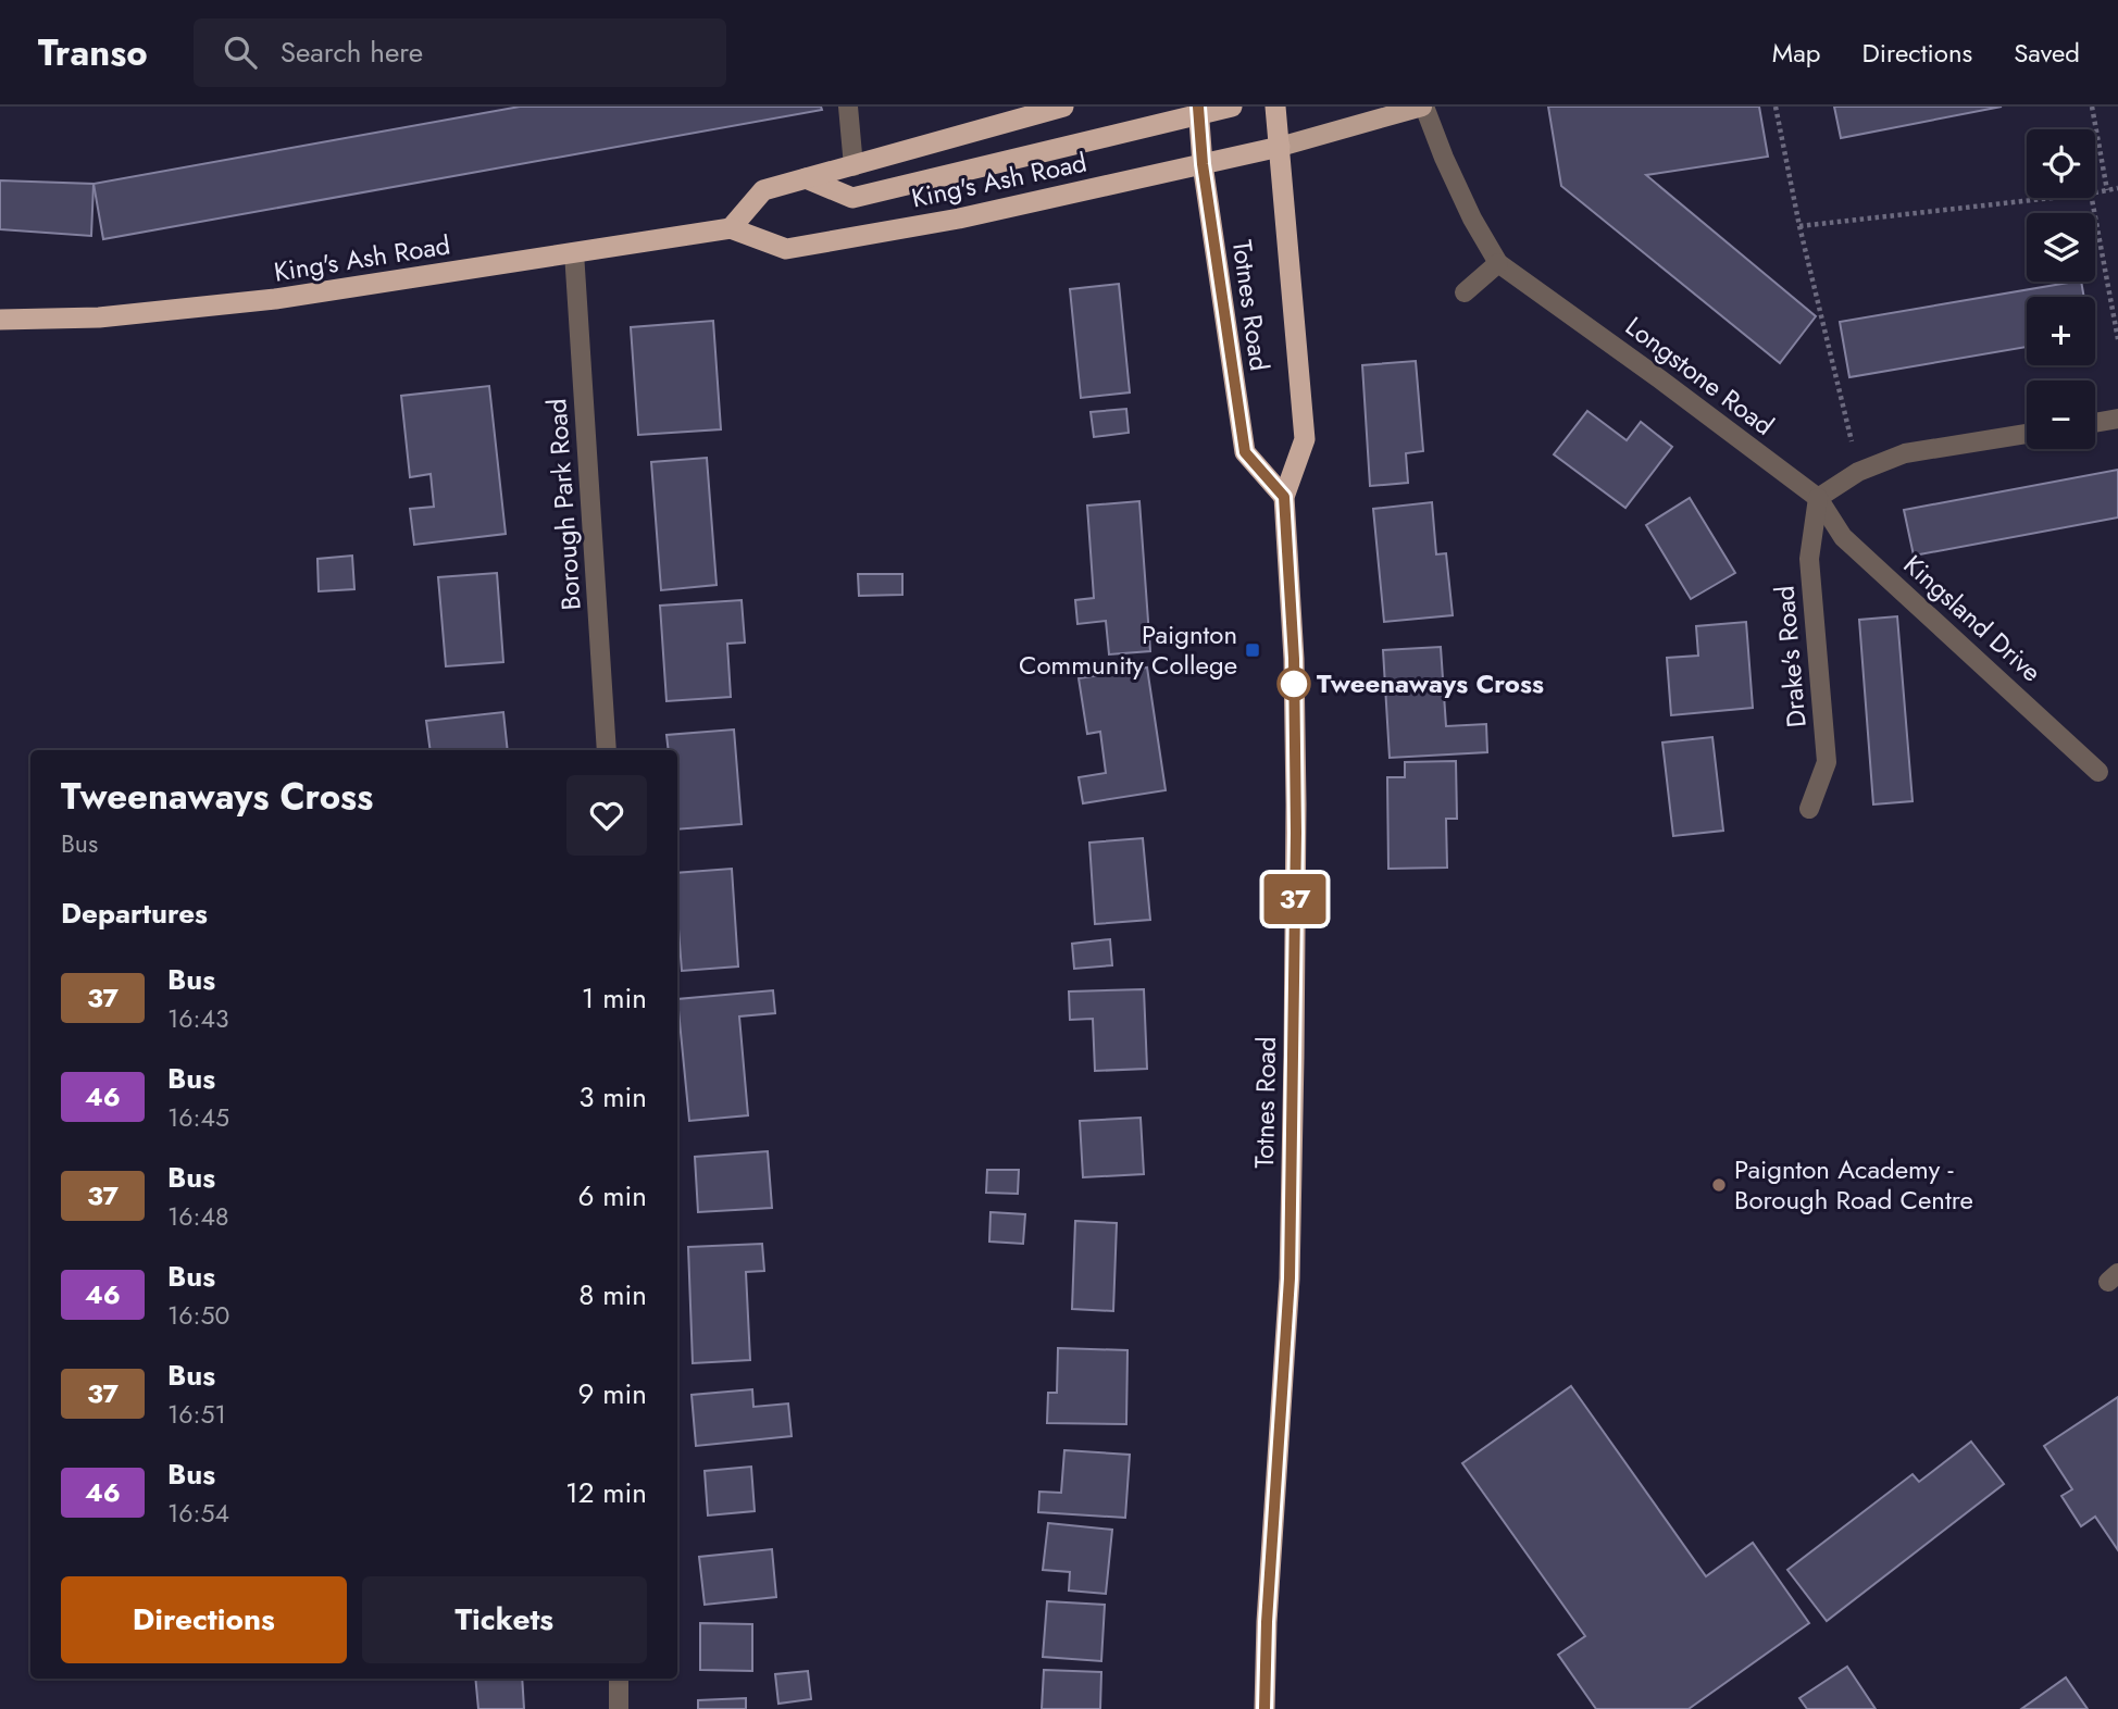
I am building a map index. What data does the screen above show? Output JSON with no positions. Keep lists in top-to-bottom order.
{
  "streets": {
    "highway": ["King's Ash Road", "Totnes Road"],
    "street": [
      "Longstone Road",
      "Borough Park Road",
      "Kingsland Drive",
      "Drake's Road"
    ]
  },
  "crossings": [
    ["King's Ash Road", "Totnes Road"],
    ["King's Ash Road", "Borough Park Road"],
    ["Longstone Road", "Kingsland Drive"],
    ["Longstone Road", "Drake's Road"],
    ["Kingsland Drive", "Drake's Road"]
  ],
  "places": {
    "transit": ["Paignton Community College"],
    "other": ["Tweenaways Cross", "Paignton Academy - Borough Road Centre"]
  },
  "lines": ["bus line 37"],
  "page": {
    "header": "Transo",
    "search": "Search here",
    "nav": ["Map", "Directions", "Saved"],
    "on_map": "37",
    "map_buttons": ["+", "−"],
    "heading": [
      ["Tweenaways Cross", "Bus"],
      "Departures"
    ],
    "list": [
      {
        "mark": "37",
        "name": "Bus",
        "note": "16:43",
        "value": "1 min"
      },
      {
        "mark": "46",
        "name": "Bus",
        "note": "16:45",
        "value": "3 min"
      },
      {
        "mark": "37",
        "name": "Bus",
        "note": "16:48",
        "value": "6 min"
      },
      {
        "mark": "46",
        "name": "Bus",
        "note": "16:50",
        "value": "8 min"
      },
      {
        "mark": "37",
        "name": "Bus",
        "note": "16:51",
        "value": "9 min"
      },
      {
        "mark": "46",
        "name": "Bus",
        "note": "16:54",
        "value": "12 min"
      }
    ],
    "buttons": ["Directions", "Tickets"]
  }
}
